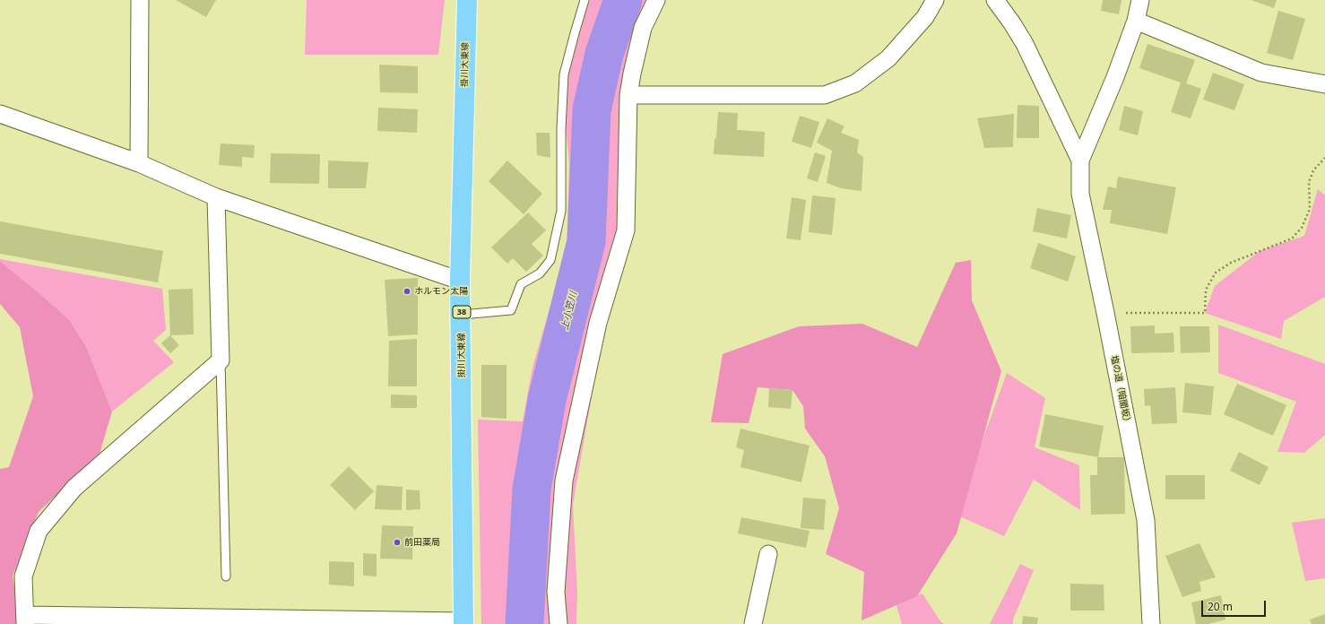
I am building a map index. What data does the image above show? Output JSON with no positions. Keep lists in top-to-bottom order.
{
  "streets": {
    "main road": ["掛川大東線", "38"],
    "street": ["塩の道（暗闇坂）"]
  },
  "water": ["上小笠川"],
  "places": ["ホルモン太陽", "前田薬局"],
  "scale_bar": "20 m"
}
